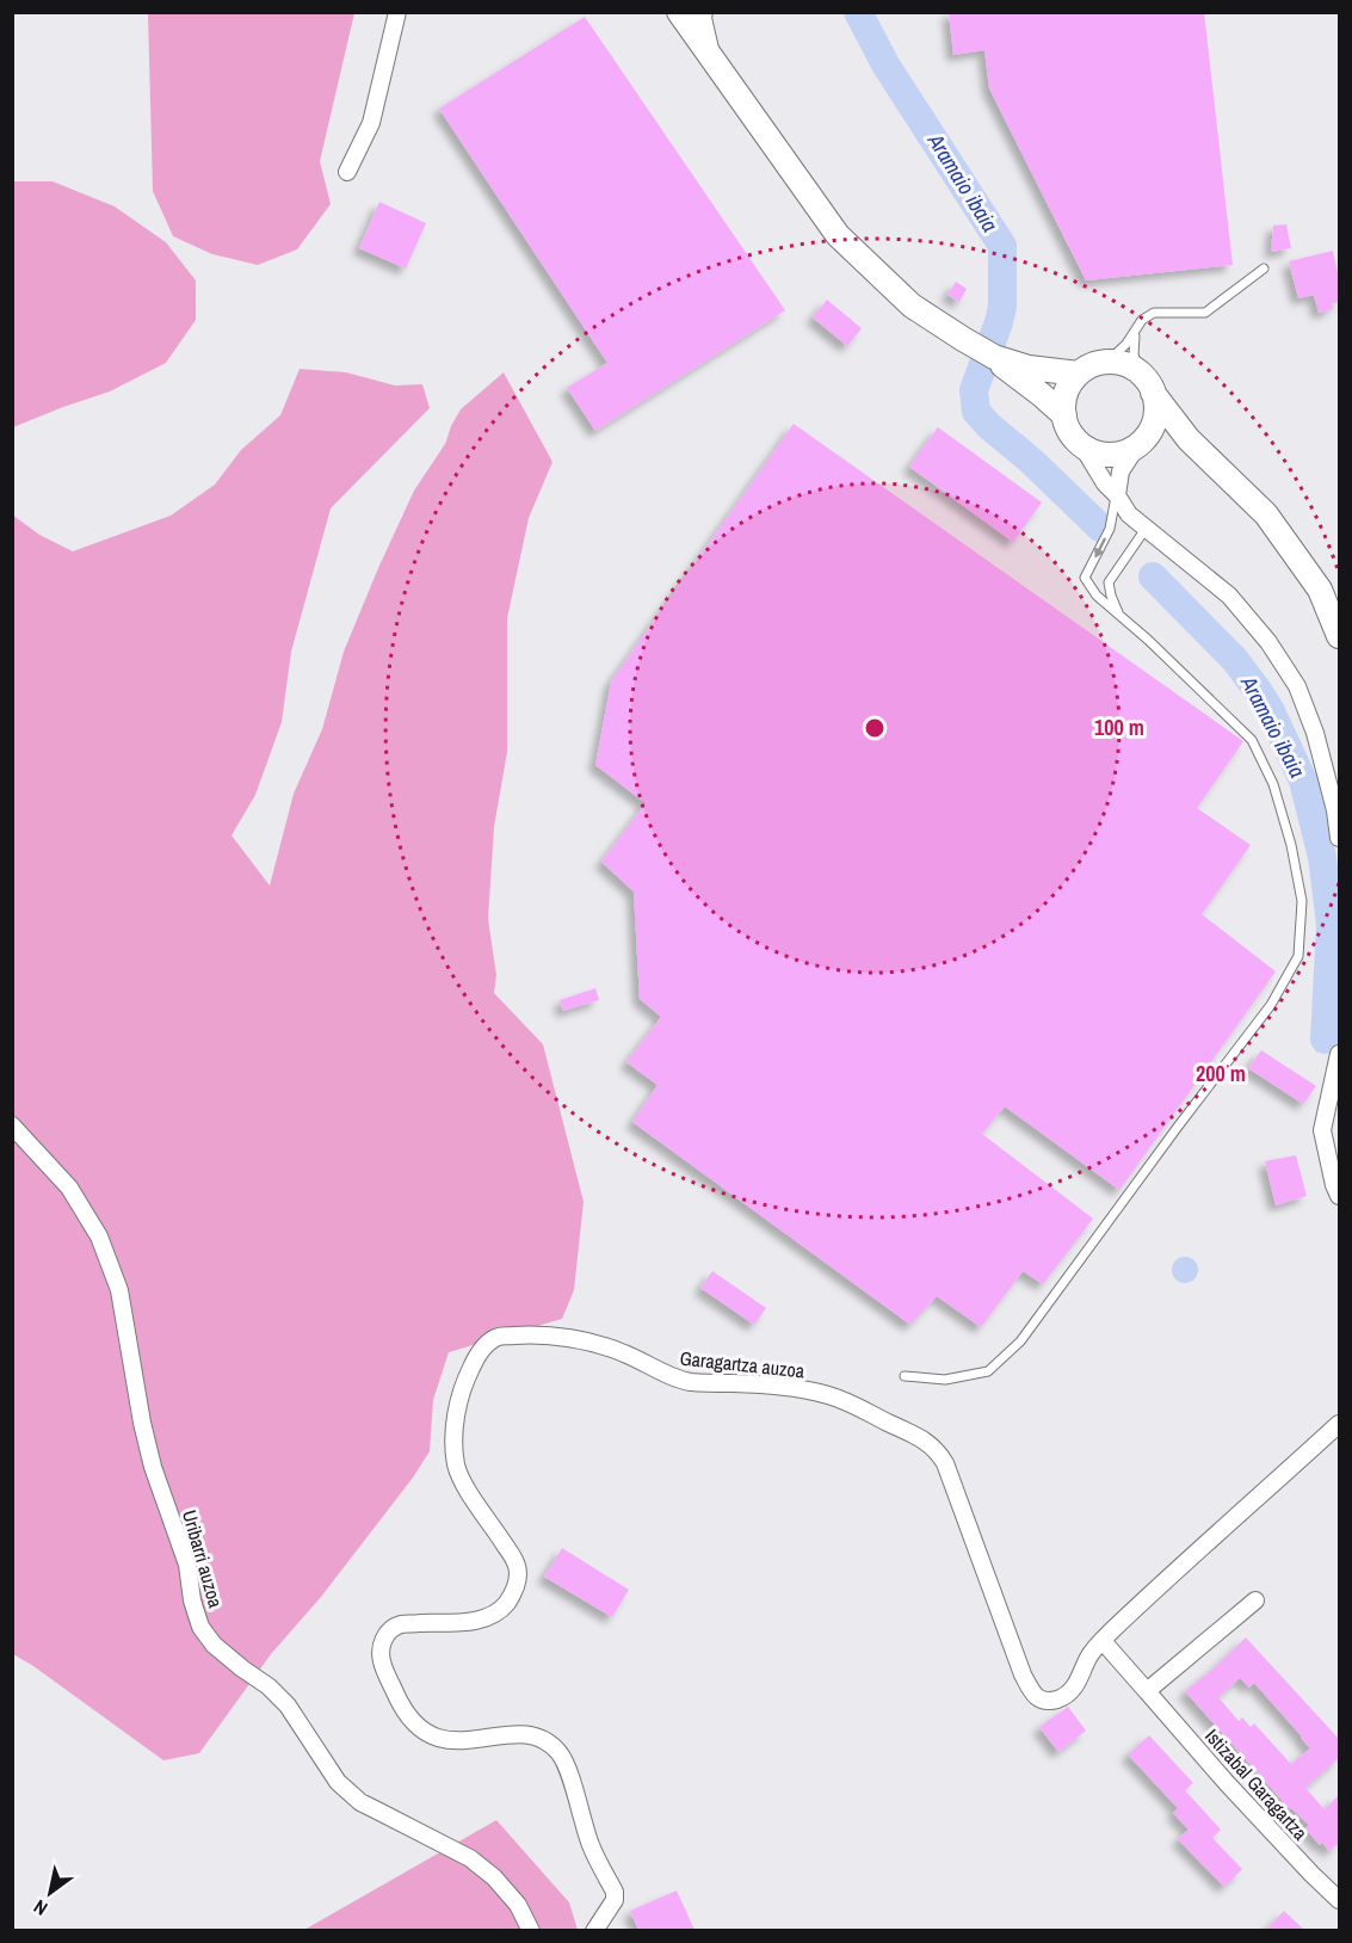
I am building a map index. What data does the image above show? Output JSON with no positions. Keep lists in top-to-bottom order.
{
  "streets": {
    "street": ["Garagartza auzoa", "Uribarri auzoa", "Istizabal Garagartza"]
  },
  "crossings": [
    ["Garagartza auzoa", "Istizabal Garagartza"]
  ],
  "water": ["Aramaio ibaia"],
  "north": "bottom left",
  "rings": ["100 m", "200 m"]
}
